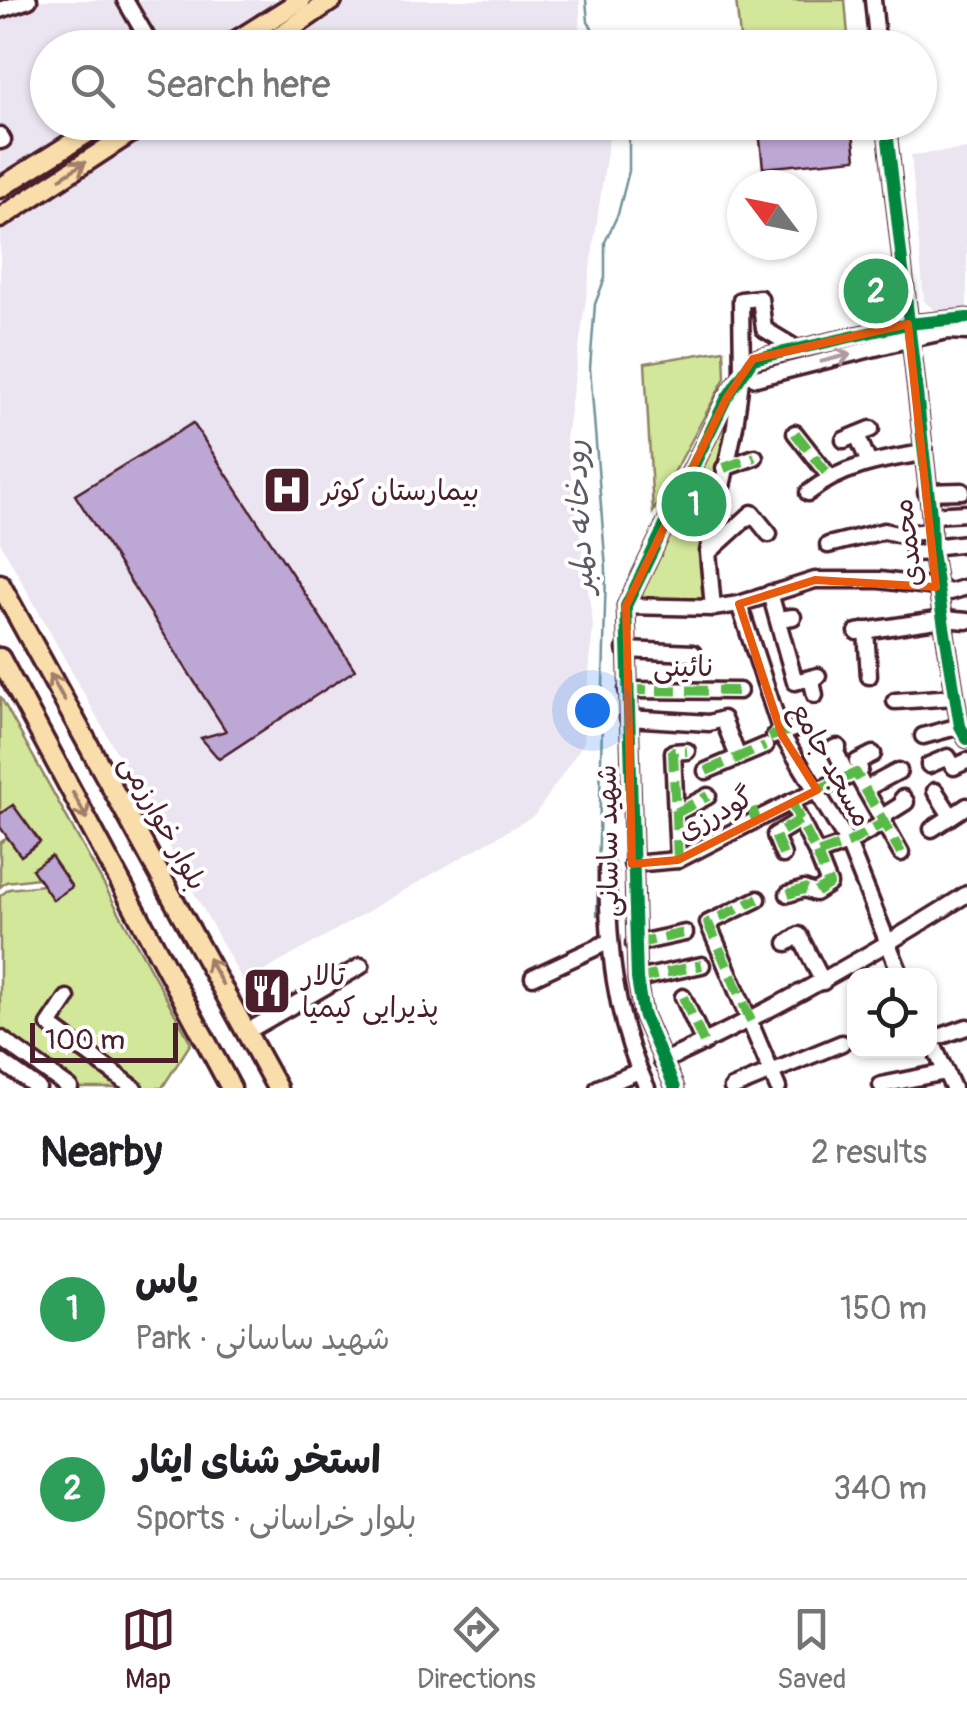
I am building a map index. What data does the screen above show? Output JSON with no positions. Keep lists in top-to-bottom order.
{
  "streets": {
    "main road": ["بلوار خوارزمی"],
    "street": [
      "محمدی",
      "نائینی",
      "مسجد جامع",
      "گودرزی",
      "شهید ساسانی"
    ]
  },
  "crossings": [
    ["نائینی", "شهید ساسانی"],
    ["مسجد جامع", "گودرزی"],
    ["گودرزی", "شهید ساسانی"]
  ],
  "water": ["رودخانه دلمبر"],
  "places": {
    "hospital": ["بیمارستان کوثر"],
    "restaurant": ["تالار پذیرایی کیمیا"]
  },
  "scale_bar": "100 m",
  "north": "top left",
  "page": {
    "search": "Search here",
    "pins": ["2", "1"],
    "scale": "100 m",
    "heading": ["Nearby", "2 results"],
    "list": [
      {
        "mark": "1",
        "name": "یاس",
        "note": "Park · شهید ساسانی",
        "value": "150 m"
      },
      {
        "mark": "2",
        "name": "استخر شنای ایثار",
        "note": "Sports · بلوار خراسانی",
        "value": "340 m"
      }
    ],
    "nav": ["Map", "Directions", "Saved"]
  }
}
